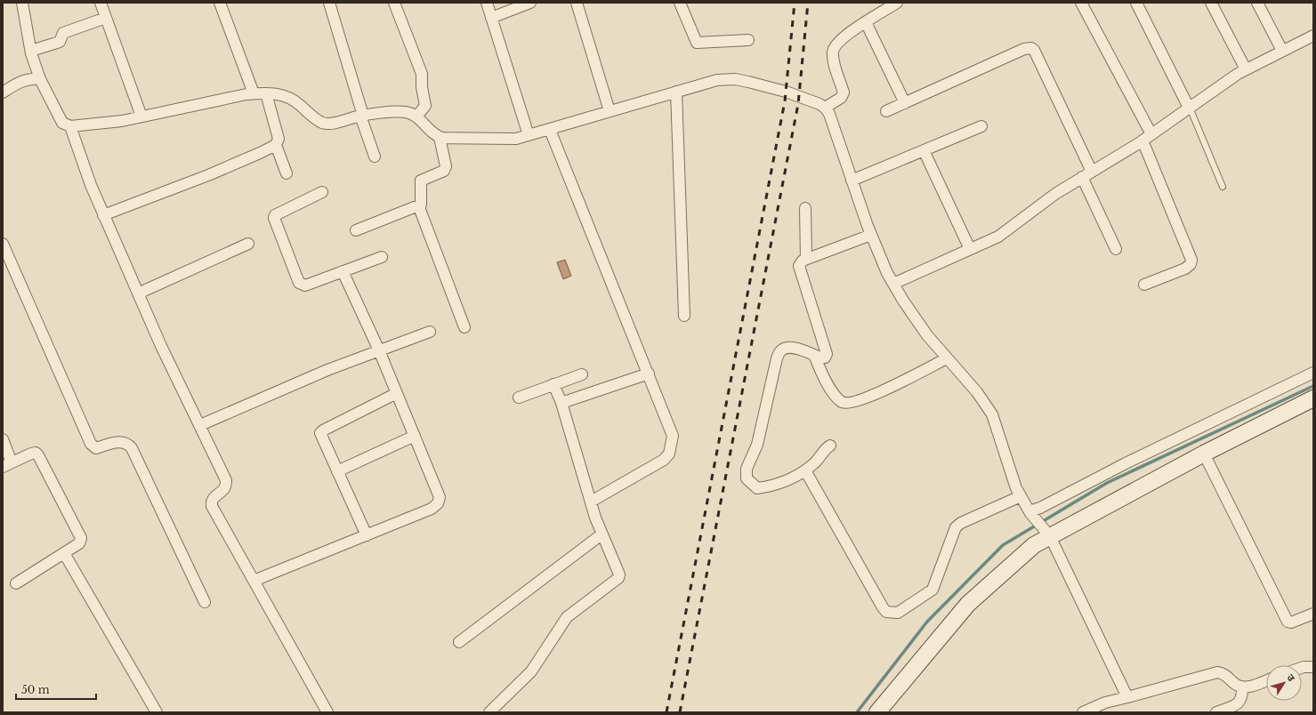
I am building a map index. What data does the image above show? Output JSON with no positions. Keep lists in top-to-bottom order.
{
  "scale_bar": "50 m",
  "north": "top right"
}
